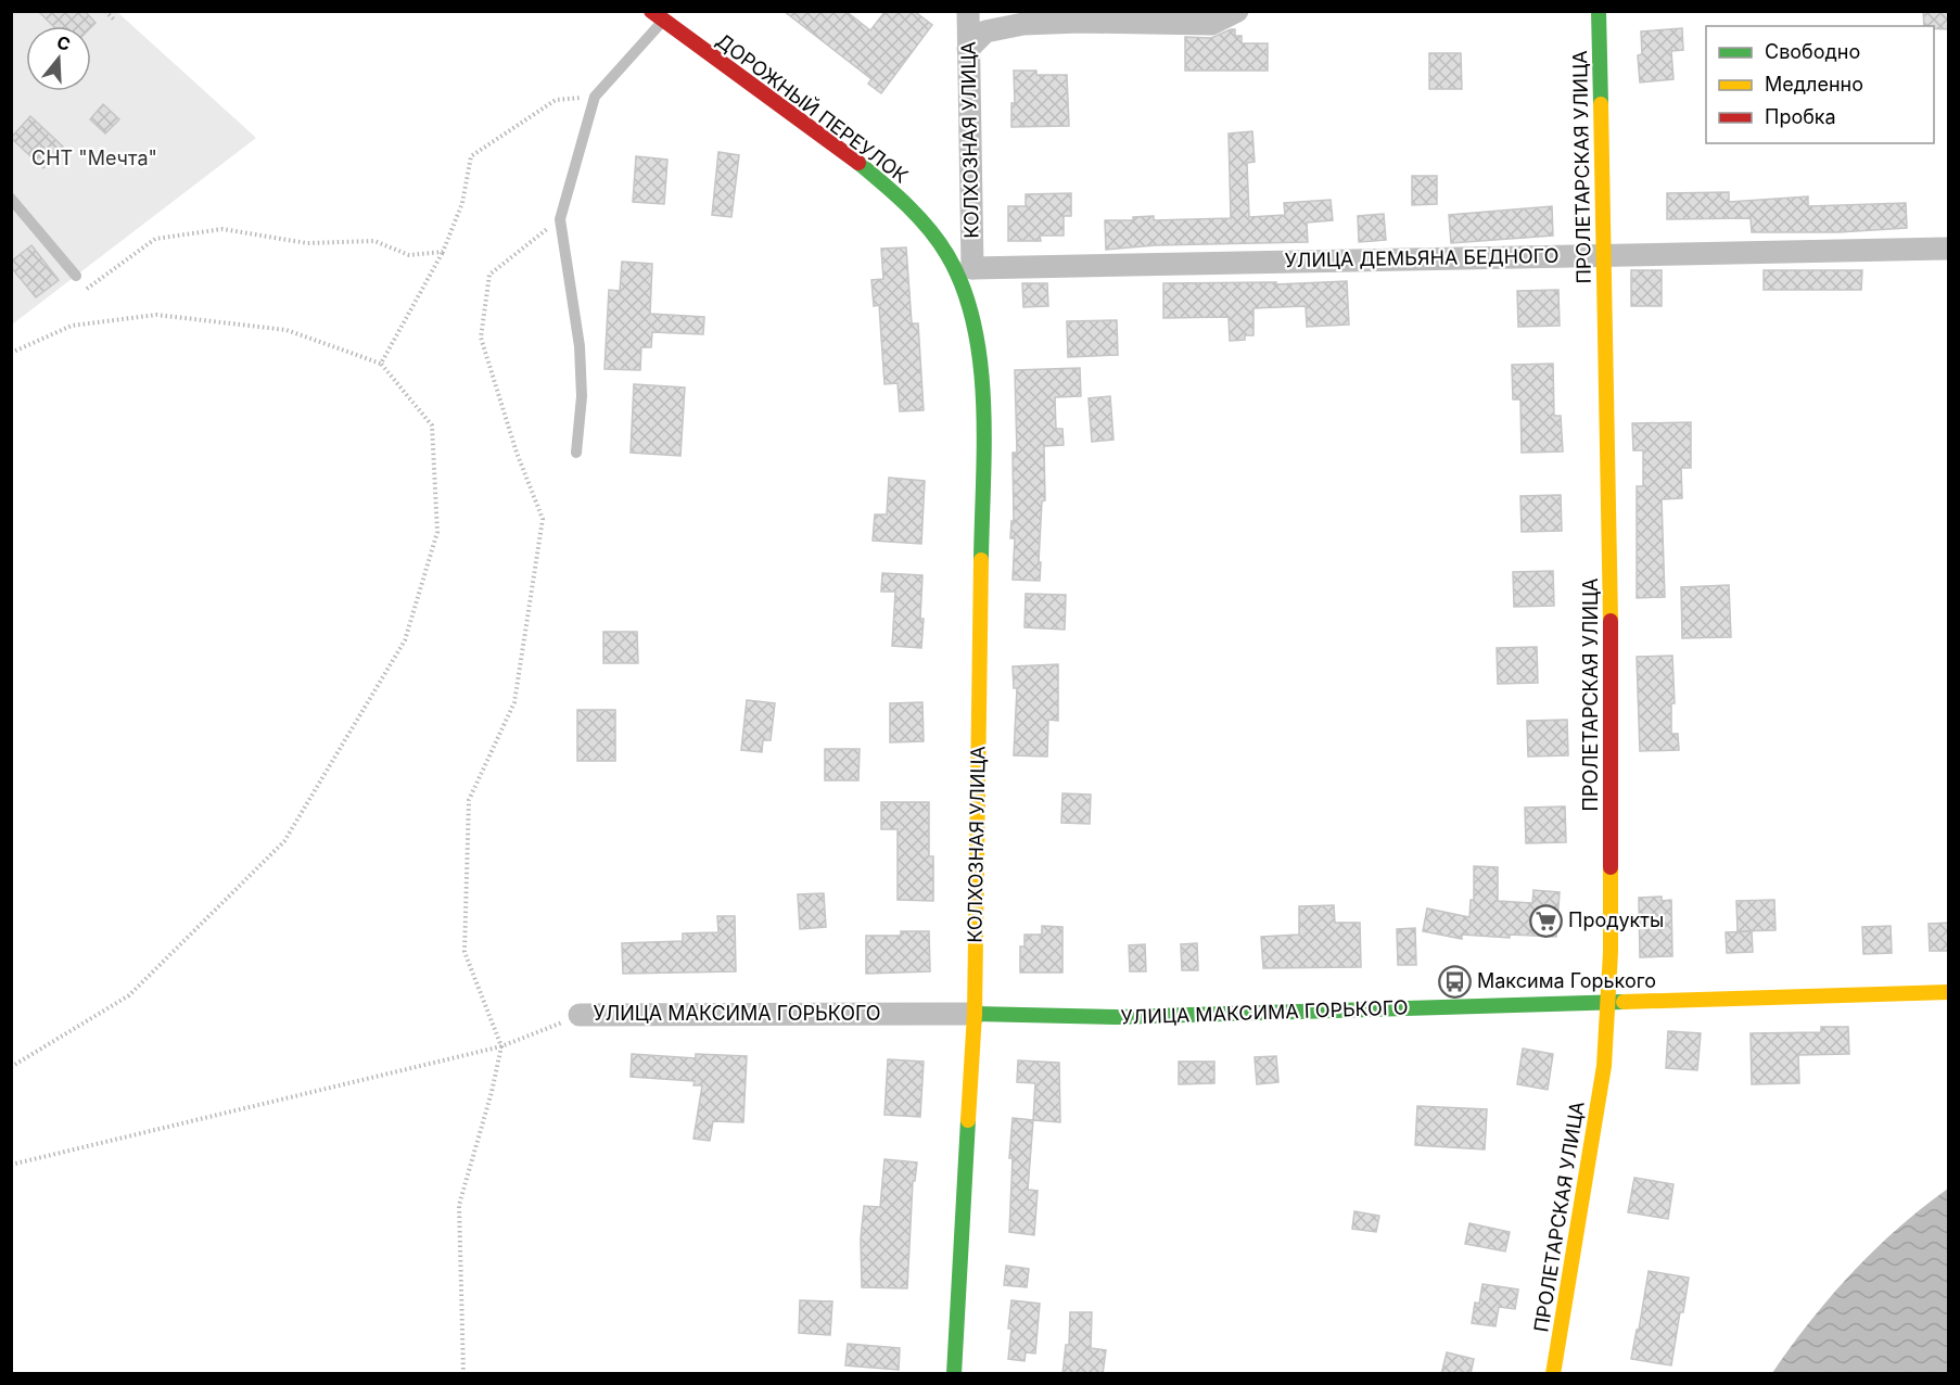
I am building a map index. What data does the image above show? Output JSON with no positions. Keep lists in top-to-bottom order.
{
  "streets": {
    "main road": [
      "ДОРОЖНЫЙ ПЕРЕУЛОК",
      "КОЛХОЗНАЯ УЛИЦА",
      "ПРОЛЕТАРСКАЯ УЛИЦА",
      "УЛИЦА МАКСИМА ГОРЬКОГО"
    ],
    "street": ["УЛИЦА ДЕМЬЯНА БЕДНОГО"]
  },
  "crossings": [
    ["ДОРОЖНЫЙ ПЕРЕУЛОК", "КОЛХОЗНАЯ УЛИЦА"],
    ["ДОРОЖНЫЙ ПЕРЕУЛОК", "УЛИЦА ДЕМЬЯНА БЕДНОГО"],
    ["КОЛХОЗНАЯ УЛИЦА", "УЛИЦА ДЕМЬЯНА БЕДНОГО"],
    ["КОЛХОЗНАЯ УЛИЦА", "УЛИЦА МАКСИМА ГОРЬКОГО"],
    ["ПРОЛЕТАРСКАЯ УЛИЦА", "УЛИЦА ДЕМЬЯНА БЕДНОГО"],
    ["ПРОЛЕТАРСКАЯ УЛИЦА", "УЛИЦА МАКСИМА ГОРЬКОГО"]
  ],
  "parks": ["СНТ \"Мечта\""],
  "places": {
    "supermarket": ["Продукты"],
    "bus stop": ["Максима Горького"]
  },
  "legend": ["Свободно", "Медленно", "Пробка"],
  "north": "top"
}
